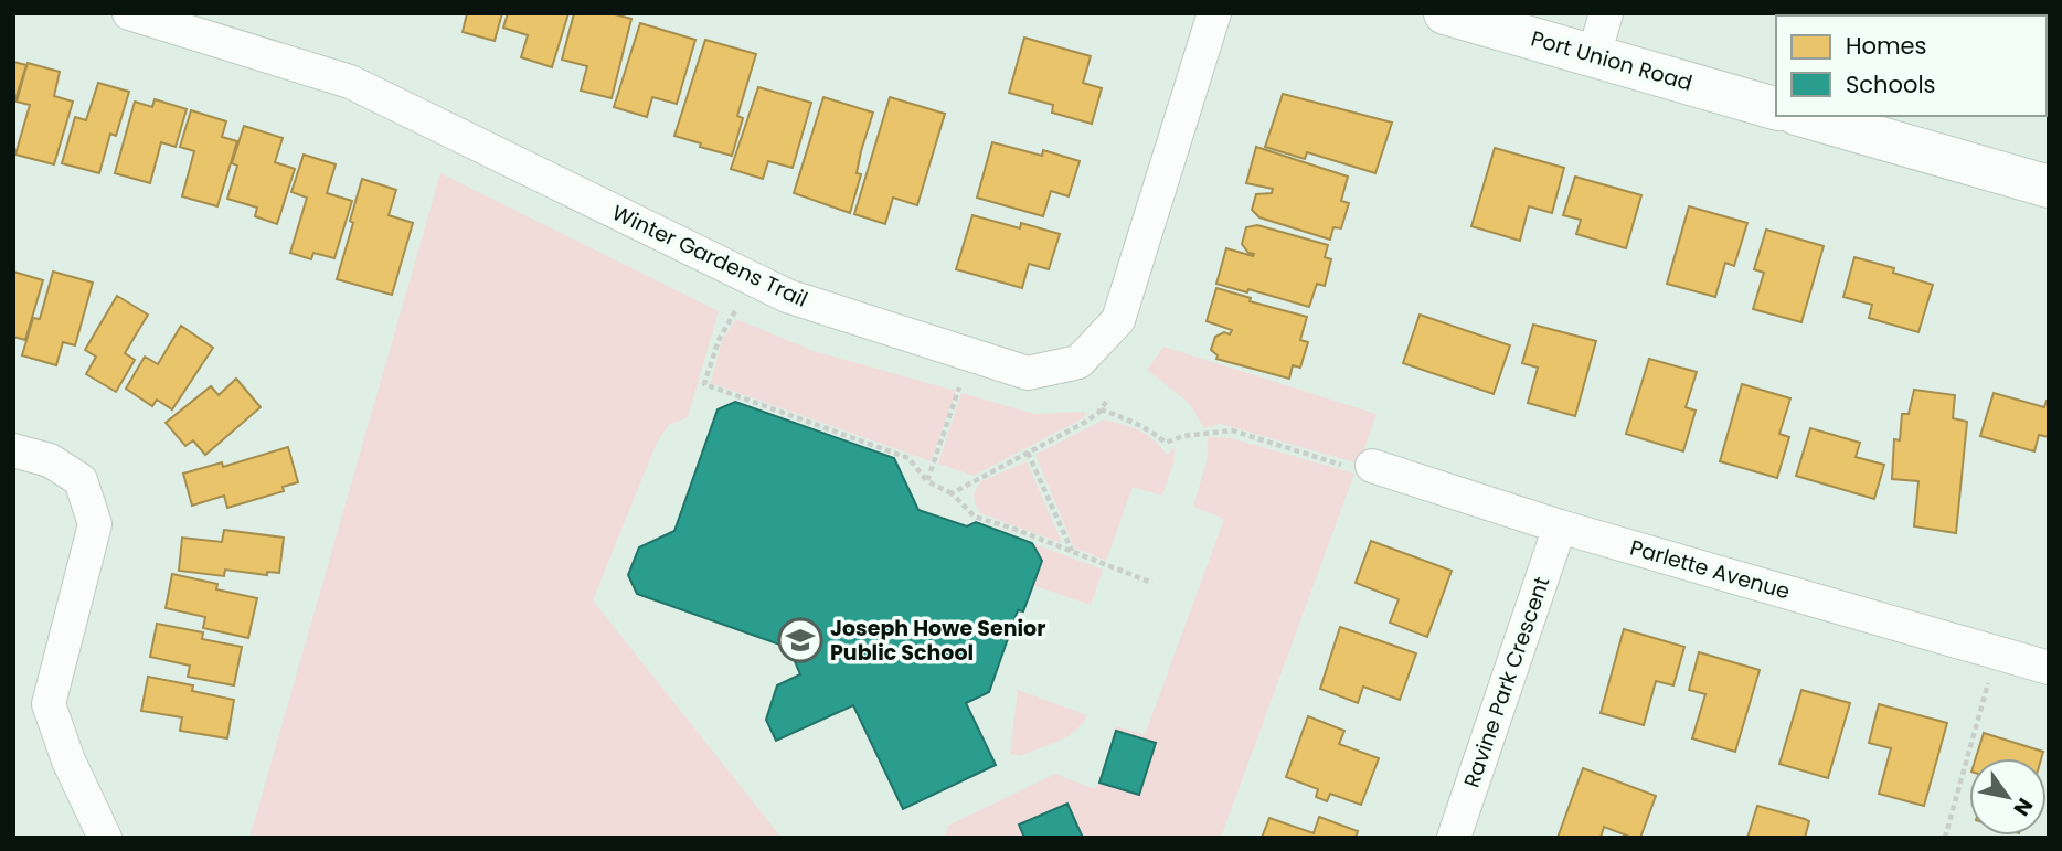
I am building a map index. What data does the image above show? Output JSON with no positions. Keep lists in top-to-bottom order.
{
  "streets": {
    "main road": ["Port Union Road"],
    "street": ["Winter Gardens Trail", "Parlette Avenue", "Ravine Park Crescent"]
  },
  "crossings": [
    ["Parlette Avenue", "Ravine Park Crescent"]
  ],
  "places": {
    "school or university": ["Joseph Howe Senior Public School"]
  },
  "legend": ["Homes", "Schools"],
  "north": "bottom right"
}
